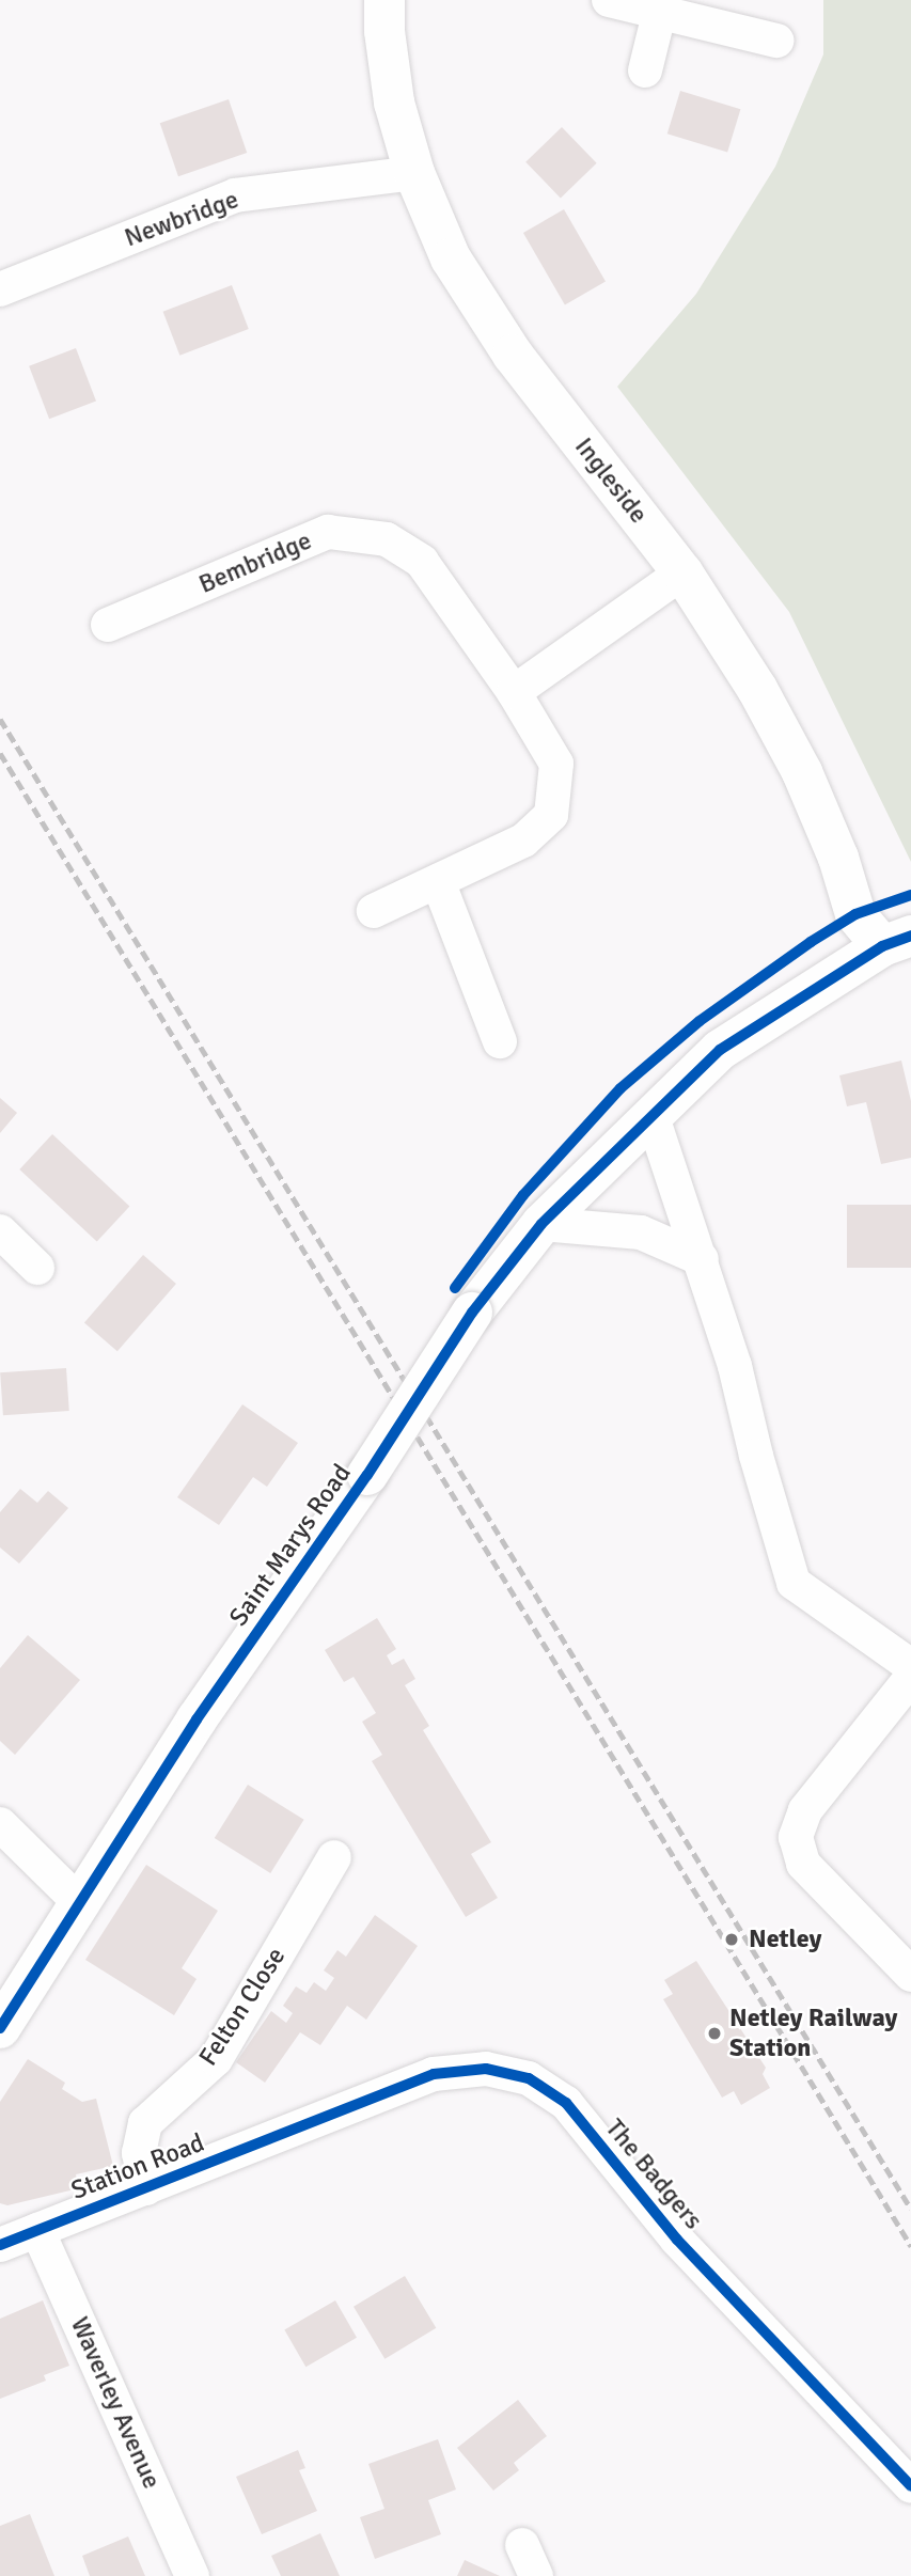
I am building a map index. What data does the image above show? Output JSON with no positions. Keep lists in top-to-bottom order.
{
  "streets": {
    "street": [
      "Newbridge",
      "Ingleside",
      "Bembridge",
      "Saint Marys Road",
      "Felton Close",
      "Station Road",
      "The Badgers",
      "Waverley Avenue"
    ]
  },
  "crossings": [
    ["Newbridge", "Ingleside"],
    ["Ingleside", "Saint Marys Road"],
    ["Felton Close", "Station Road"],
    ["Station Road", "The Badgers"],
    ["Station Road", "Waverley Avenue"]
  ],
  "places": ["Netley", "Netley Railway Station"]
}
